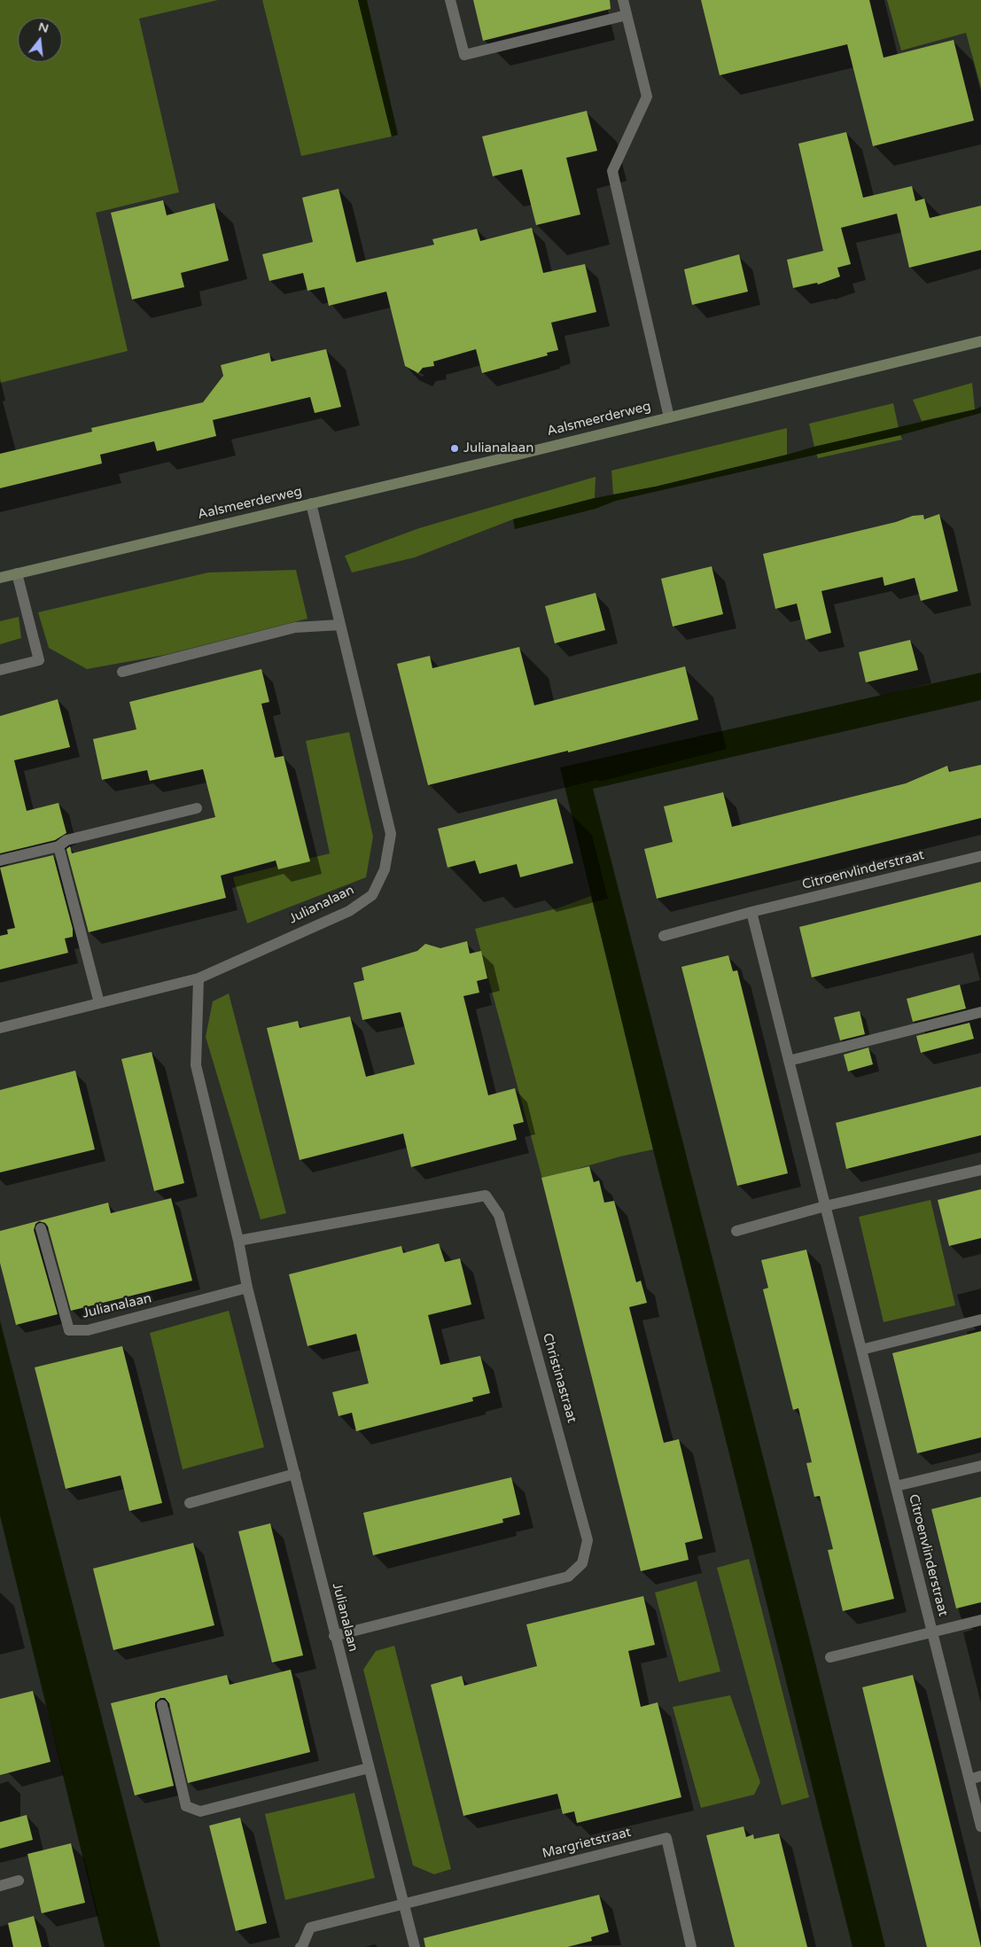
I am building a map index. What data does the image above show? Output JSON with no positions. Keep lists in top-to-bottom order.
{
  "streets": {
    "street": [
      "Aalsmeerderweg",
      "Citroenvlinderstraat",
      "Julianalaan",
      "Christinastraat",
      "Margrietstraat"
    ]
  },
  "crossings": [
    ["Aalsmeerderweg", "Julianalaan"],
    ["Julianalaan", "Christinastraat"],
    ["Julianalaan", "Margrietstraat"]
  ],
  "places": ["Julianalaan"],
  "north": "top"
}
